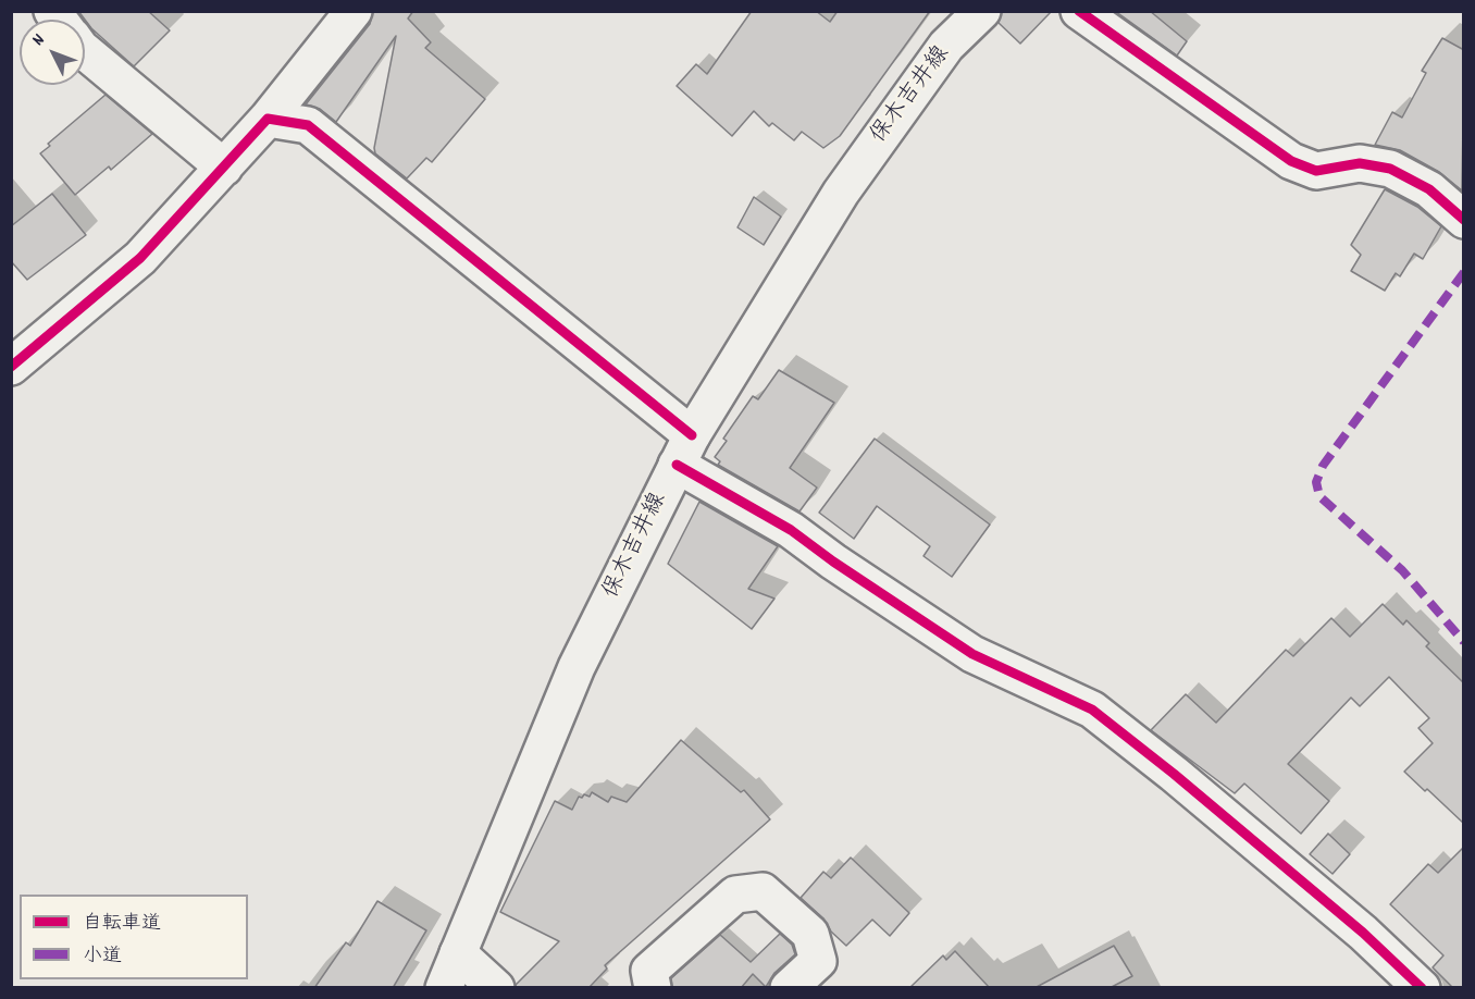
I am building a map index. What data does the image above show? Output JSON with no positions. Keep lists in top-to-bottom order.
{
  "streets": {
    "street": ["保木吉井線"]
  },
  "legend": ["自転車道", "小道"],
  "north": "top left"
}
